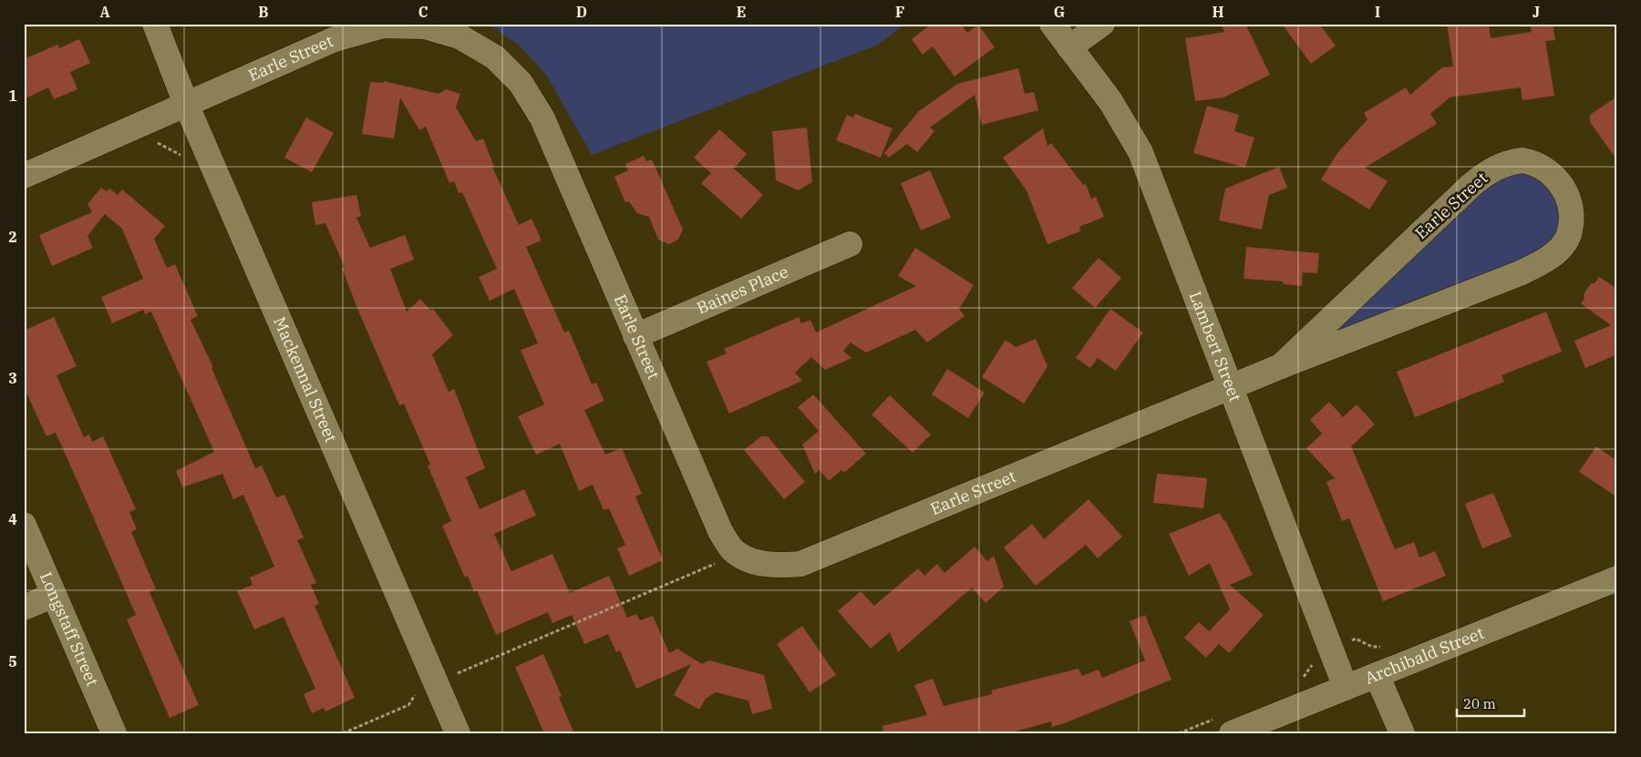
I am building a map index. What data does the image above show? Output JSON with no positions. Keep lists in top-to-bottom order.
{
  "streets": {
    "street": [
      "Earle Street",
      "Baines Place",
      "Lambert Street",
      "Mackennal Street",
      "Longstaff Street",
      "Archibald Street"
    ]
  },
  "crossings": [
    ["Earle Street", "Baines Place"],
    ["Earle Street", "Lambert Street"],
    ["Earle Street", "Mackennal Street"],
    ["Lambert Street", "Archibald Street"]
  ],
  "scale_bar": "20 m",
  "grid": {
    "columns": [
      "A",
      "B",
      "C",
      "D",
      "E",
      "F",
      "G",
      "H",
      "I",
      "J"
    ],
    "rows": [
      "1",
      "2",
      "3",
      "4",
      "5"
    ]
  }
}
